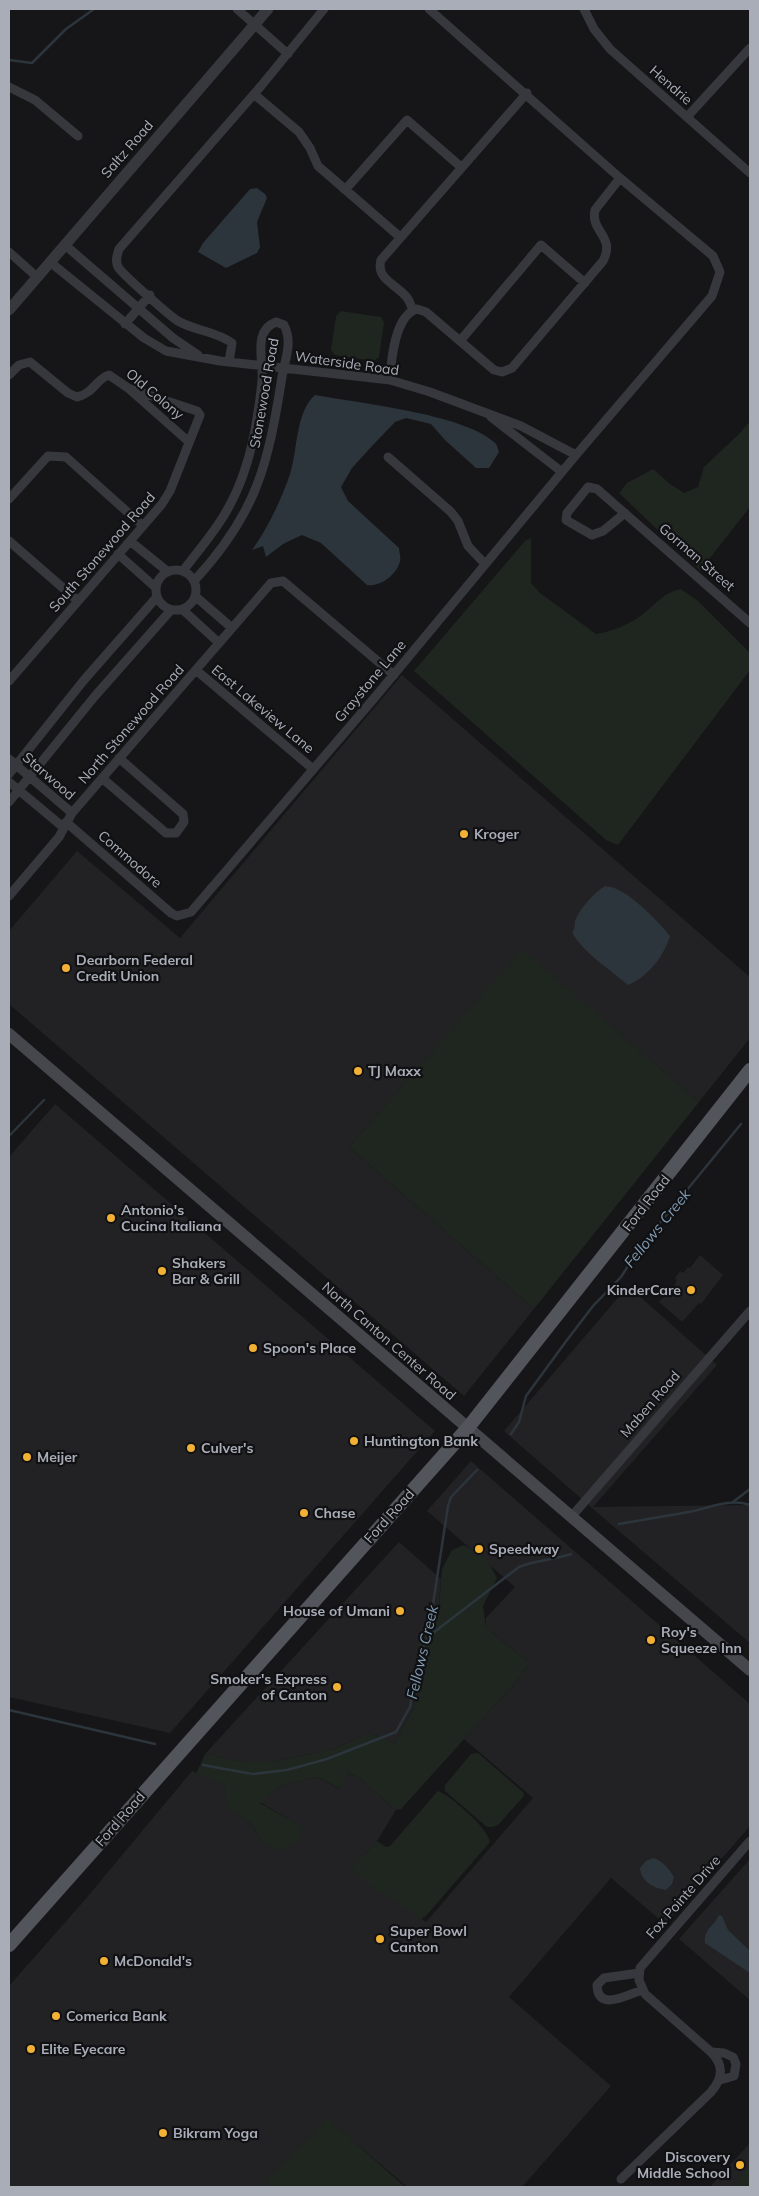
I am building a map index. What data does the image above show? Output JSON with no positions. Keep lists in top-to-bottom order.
{
  "streets": {
    "main road": ["Ford Road", "North Canton Center Road"],
    "street": [
      "Hendrie",
      "Saltz Road",
      "Waterside Road",
      "Stonewood Road",
      "Old Colony",
      "South Stonewood Road",
      "Gorman Street",
      "Graystone Lane",
      "East Lakeview Lane",
      "North Stonewood Road",
      "Starwood",
      "Commodore",
      "Maben Road",
      "Fox Pointe Drive"
    ]
  },
  "crossings": [
    ["Saltz Road", "Waterside Road"],
    ["Waterside Road", "Stonewood Road"],
    ["Waterside Road", "Graystone Lane"],
    ["Old Colony", "South Stonewood Road"],
    ["Graystone Lane", "East Lakeview Lane"],
    ["Graystone Lane", "North Stonewood Road"],
    ["Graystone Lane", "Commodore"],
    ["East Lakeview Lane", "North Stonewood Road"],
    ["North Stonewood Road", "Starwood"],
    ["North Stonewood Road", "Commodore"],
    ["Ford Road", "North Canton Center Road"],
    ["North Canton Center Road", "Maben Road"]
  ],
  "water": ["Fellows Creek"],
  "places": [
    "Kroger",
    "Dearborn Federal Credit Union",
    "TJ Maxx",
    "Antonio's Cucina Italiana",
    "Shakers Bar & Grill",
    "KinderCare",
    "Spoon's Place",
    "Huntington Bank",
    "Culver's",
    "Meijer",
    "Chase",
    "Speedway",
    "House of Umani",
    "Roy's Squeeze Inn",
    "Smoker's Express of Canton",
    "Super Bowl Canton",
    "McDonald's",
    "Comerica Bank",
    "Elite Eyecare",
    "Bikram Yoga",
    "Discovery Middle School"
  ]
}
